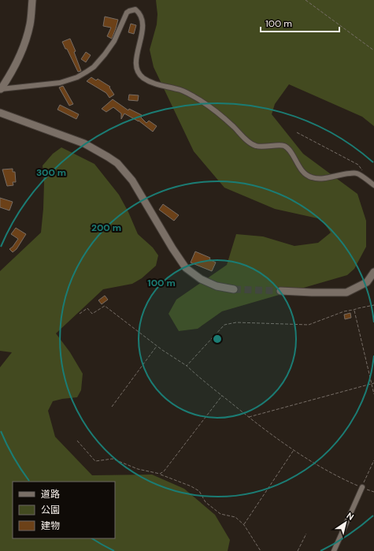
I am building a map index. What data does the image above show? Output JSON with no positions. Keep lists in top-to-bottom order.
{
  "legend": ["道路", "公園", "建物"],
  "scale_bar": "100 m",
  "north": "top right",
  "rings": ["300 m", "200 m", "100 m"]
}
